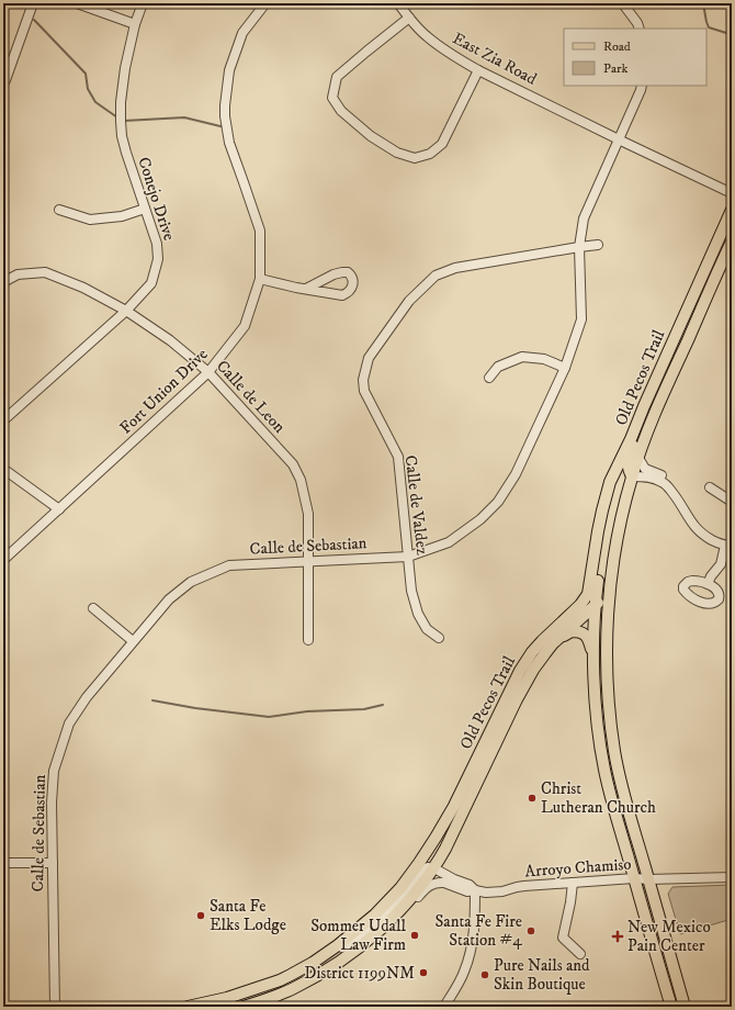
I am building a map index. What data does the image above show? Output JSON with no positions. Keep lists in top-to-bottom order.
{
  "streets": {
    "main road": ["Old Pecos Trail"],
    "street": [
      "East Zia Road",
      "Conejo Drive",
      "Fort Union Drive",
      "Calle de Leon",
      "Calle de Valdez",
      "Calle de Sebastian",
      "Arroyo Chamiso"
    ]
  },
  "crossings": [
    ["East Zia Road", "Calle de Sebastian"],
    ["Conejo Drive", "Calle de Leon"],
    ["Old Pecos Trail", "Arroyo Chamiso"],
    ["Fort Union Drive", "Calle de Leon"],
    ["Calle de Leon", "Calle de Sebastian"],
    ["Calle de Valdez", "Calle de Sebastian"]
  ],
  "places": {
    "other": [
      "Christ Lutheran Church",
      "Santa Fe Elks Lodge",
      "Santa Fe Fire Station #4",
      "Sommer Udall Law Firm",
      "District 1199NM",
      "Pure Nails and Skin Boutique"
    ],
    "health": ["New Mexico Pain Center"]
  },
  "legend": ["Road", "Park"]
}
